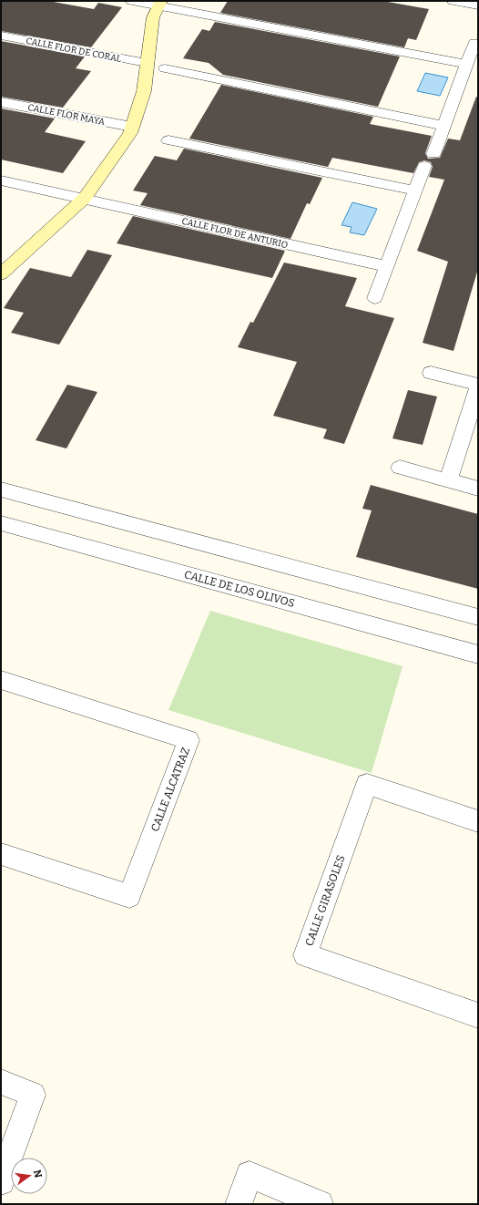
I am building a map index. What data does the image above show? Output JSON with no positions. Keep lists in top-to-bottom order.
{
  "streets": {
    "street": [
      "CALLE FLOR DE CORAL",
      "CALLE FLOR MAYA",
      "CALLE FLOR DE ANTURIO",
      "CALLE DE LOS OLIVOS",
      "CALLE ALCATRAZ",
      "CALLE GIRASOLES"
    ]
  },
  "north": "right"
}
